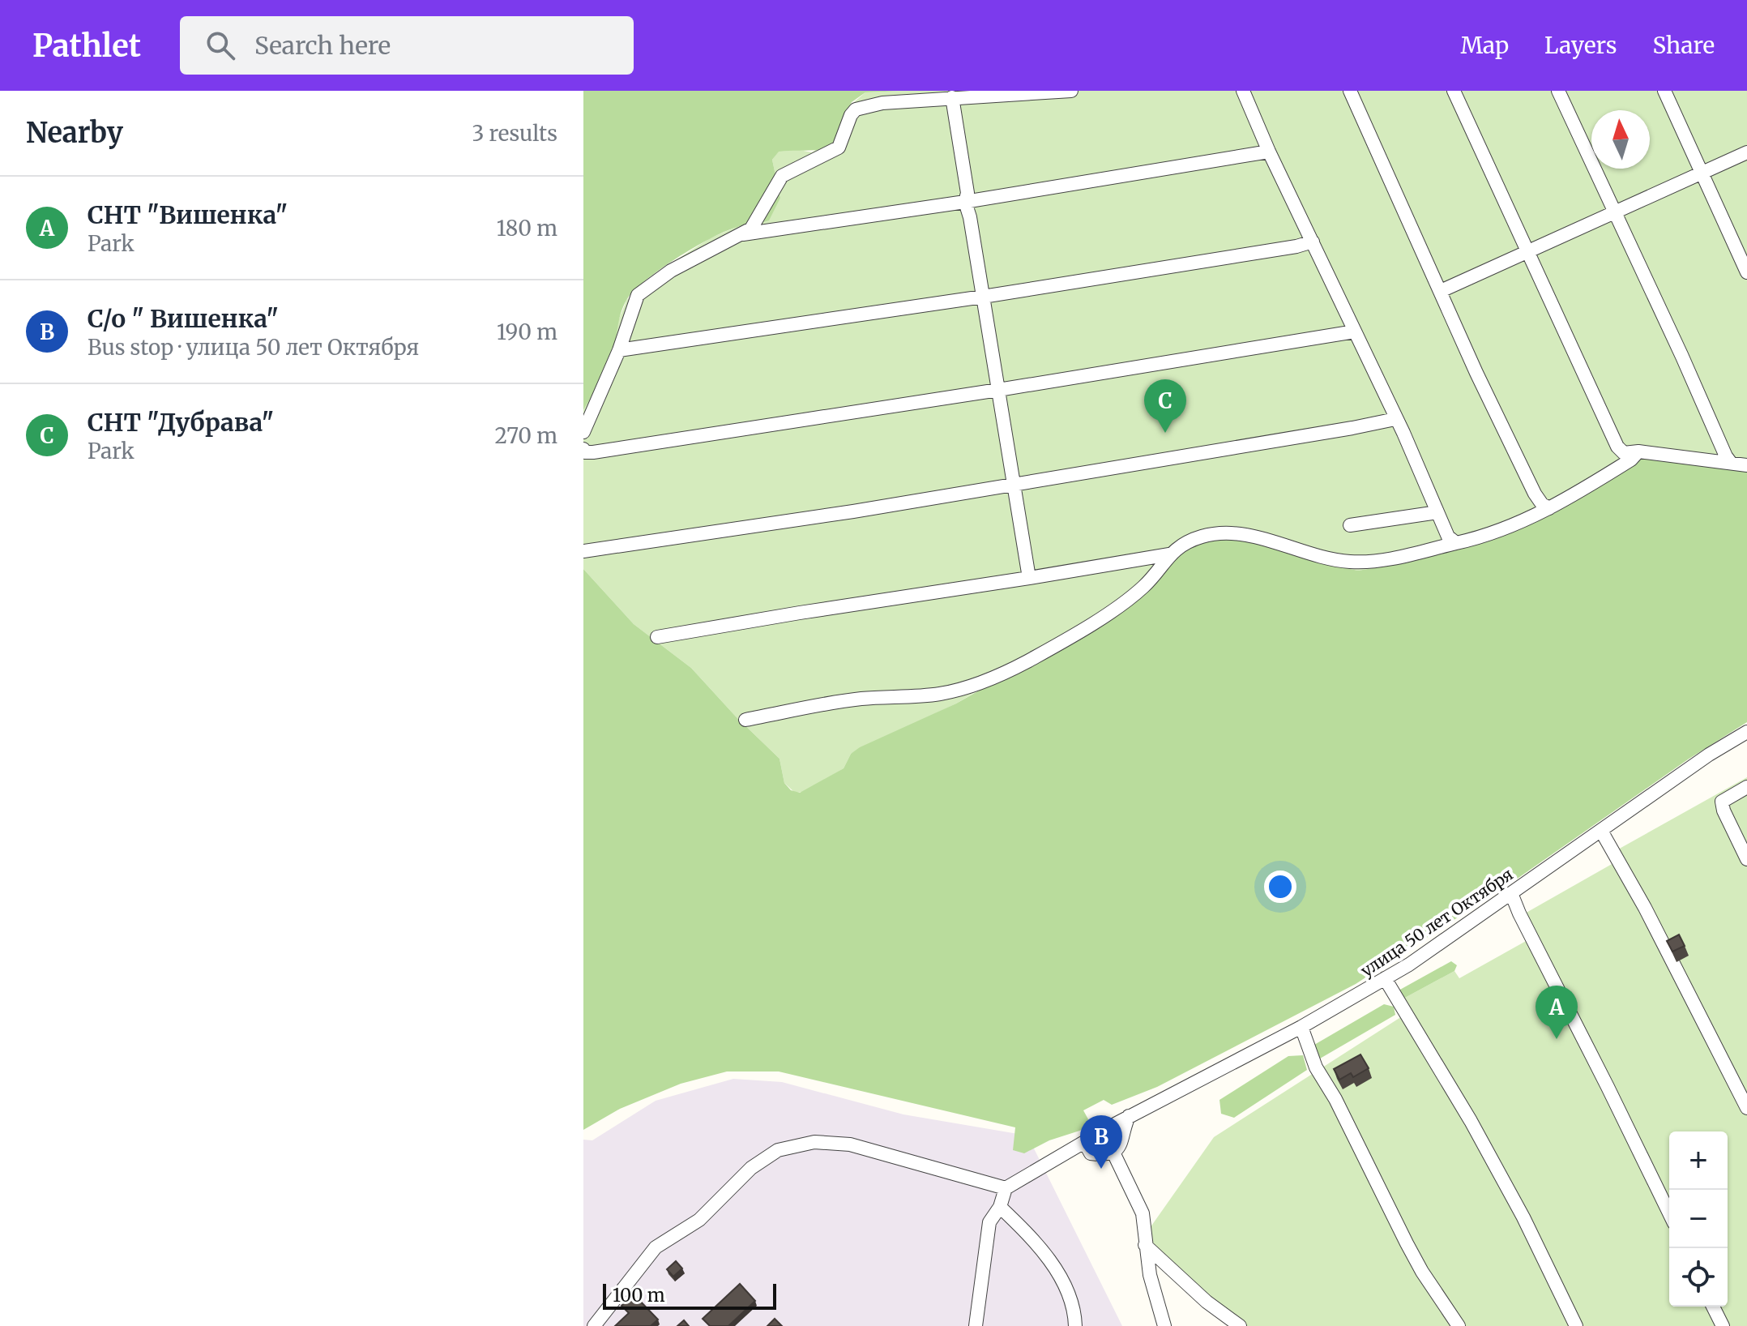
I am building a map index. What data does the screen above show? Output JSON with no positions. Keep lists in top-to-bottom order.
{
  "streets": {
    "street": ["улица 50 лет Октября"]
  },
  "scale_bar": "100 m",
  "north": "top",
  "page": {
    "header": "Pathlet",
    "search": "Search here",
    "nav": ["Map", "Layers", "Share"],
    "heading": ["Nearby", "3 results"],
    "list": [
      {
        "mark": "A",
        "name": "СНТ \"Вишенка\"",
        "note": "Park",
        "value": "180 m"
      },
      {
        "mark": "B",
        "name": "С/о \" Вишенка\"",
        "note": "Bus stop · улица 50 лет Октября",
        "value": "190 m"
      },
      {
        "mark": "C",
        "name": "СНТ \"Дубрава\"",
        "note": "Park",
        "value": "270 m"
      }
    ],
    "pins": ["C", "A", "B"],
    "map_buttons": ["+", "−"],
    "scale": "100 m"
  }
}
